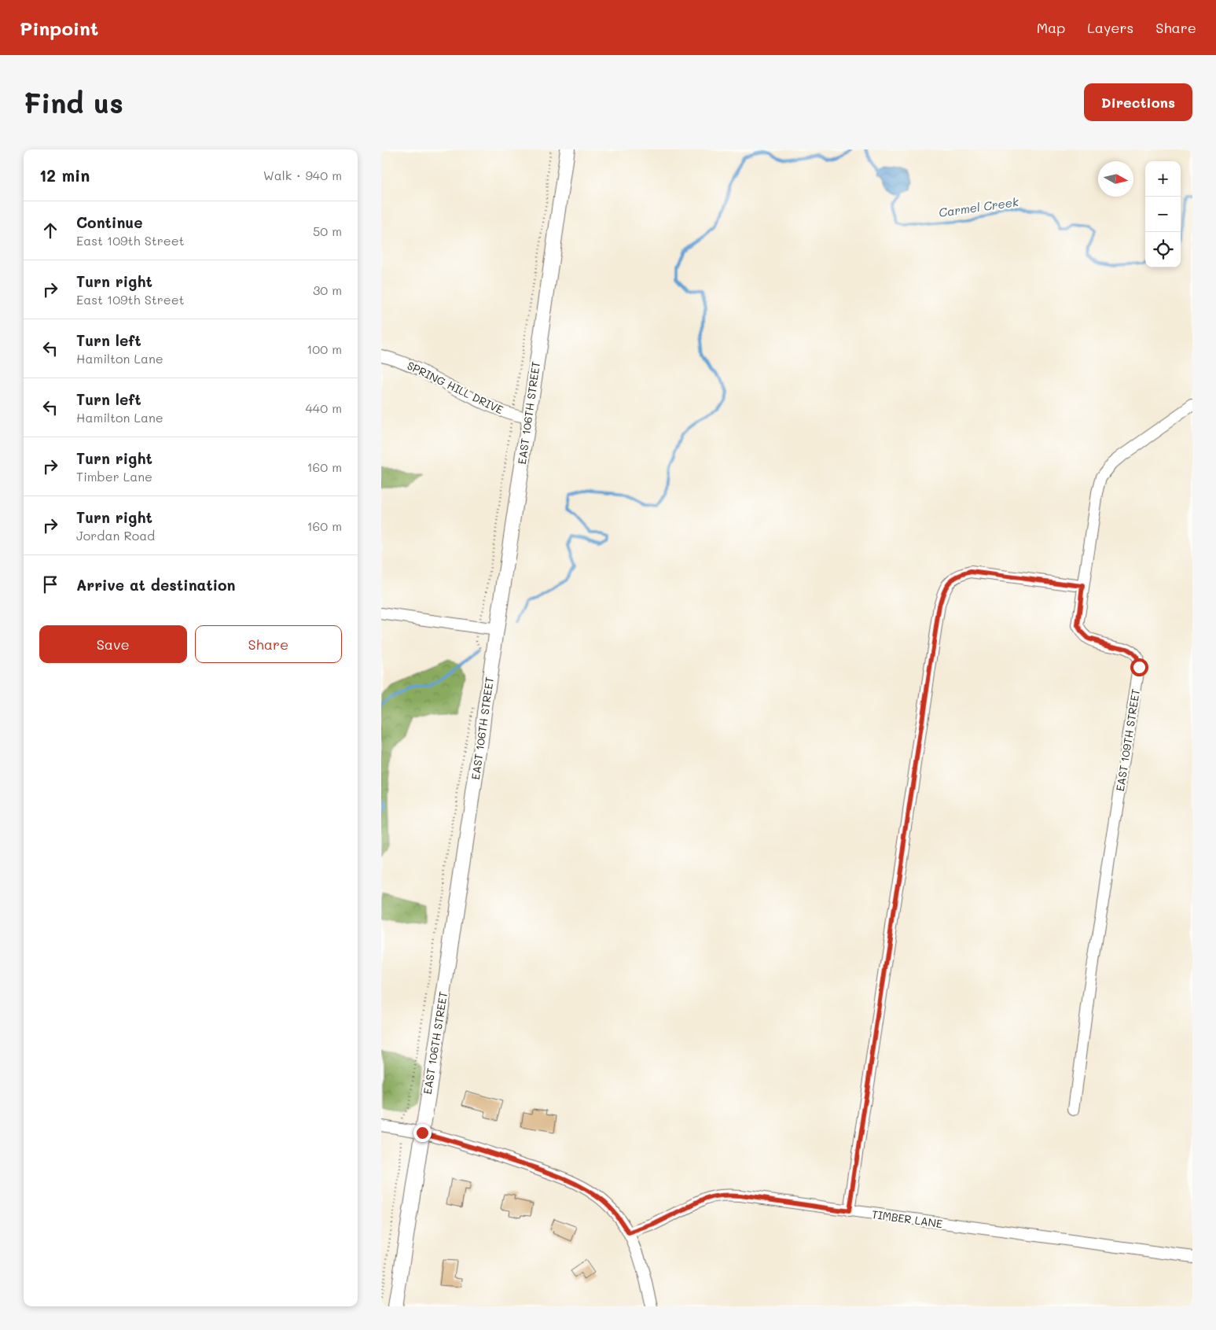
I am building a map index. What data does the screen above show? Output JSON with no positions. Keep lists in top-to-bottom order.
{
  "streets": {
    "street": [
      "SPRING HILL DRIVE",
      "EAST 106TH STREET",
      "EAST 109TH STREET",
      "TIMBER LANE"
    ]
  },
  "crossings": [
    ["SPRING HILL DRIVE", "EAST 106TH STREET"]
  ],
  "water": ["Carmel Creek"],
  "north": "right",
  "page": {
    "header": "Pinpoint",
    "nav": ["Map", "Layers", "Share"],
    "buttons": [
      "Directions",
      ["Save", "Share"]
    ],
    "title": "Find us",
    "heading": ["12 min", "Walk · 940 m"],
    "map_buttons": ["+", "−"],
    "list": [
      ["Continue", "East 109th Street", "50 m"],
      ["Turn right", "East 109th Street", "30 m"],
      ["Turn left", "Hamilton Lane", "100 m"],
      ["Turn left", "Hamilton Lane", "440 m"],
      ["Turn right", "Timber Lane", "160 m"],
      ["Turn right", "Jordan Road", "160 m"],
      "Arrive at destination"
    ]
  }
}
